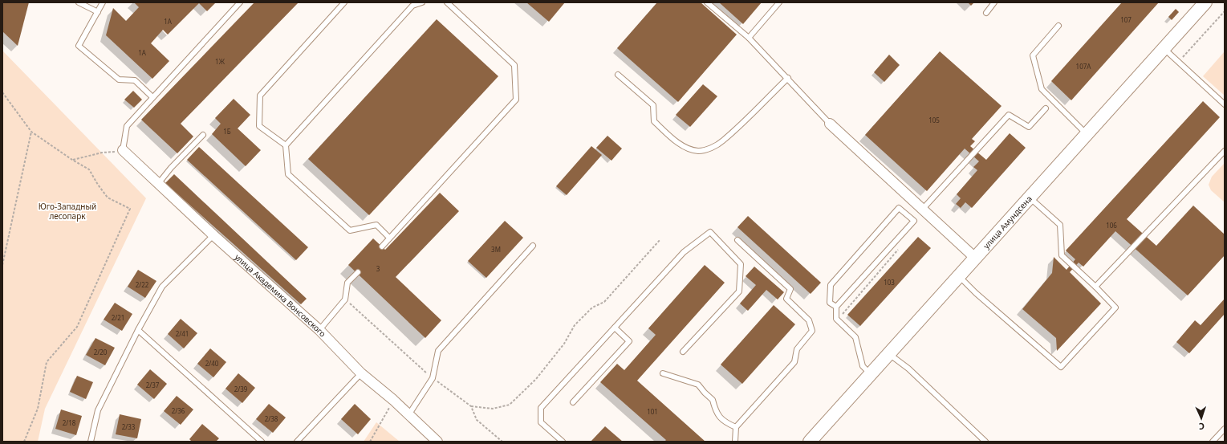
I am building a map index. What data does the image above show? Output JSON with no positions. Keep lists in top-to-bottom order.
{
  "streets": {
    "main road": ["улица Амундсена"],
    "street": ["улица Академика Вонсовского"]
  },
  "parks": ["Юго-Западный лесопарк"],
  "house_numbers": [
    "107",
    "1А",
    "1А",
    "1Ж",
    "107А",
    "105",
    "1Б",
    "106",
    "3М",
    "3",
    "103",
    "2/22",
    "2/21",
    "2/41",
    "2/20",
    "2/40",
    "2/37",
    "2/39",
    "2/36",
    "101",
    "2/38",
    "2/18",
    "2/33"
  ],
  "north": "bottom"
}
